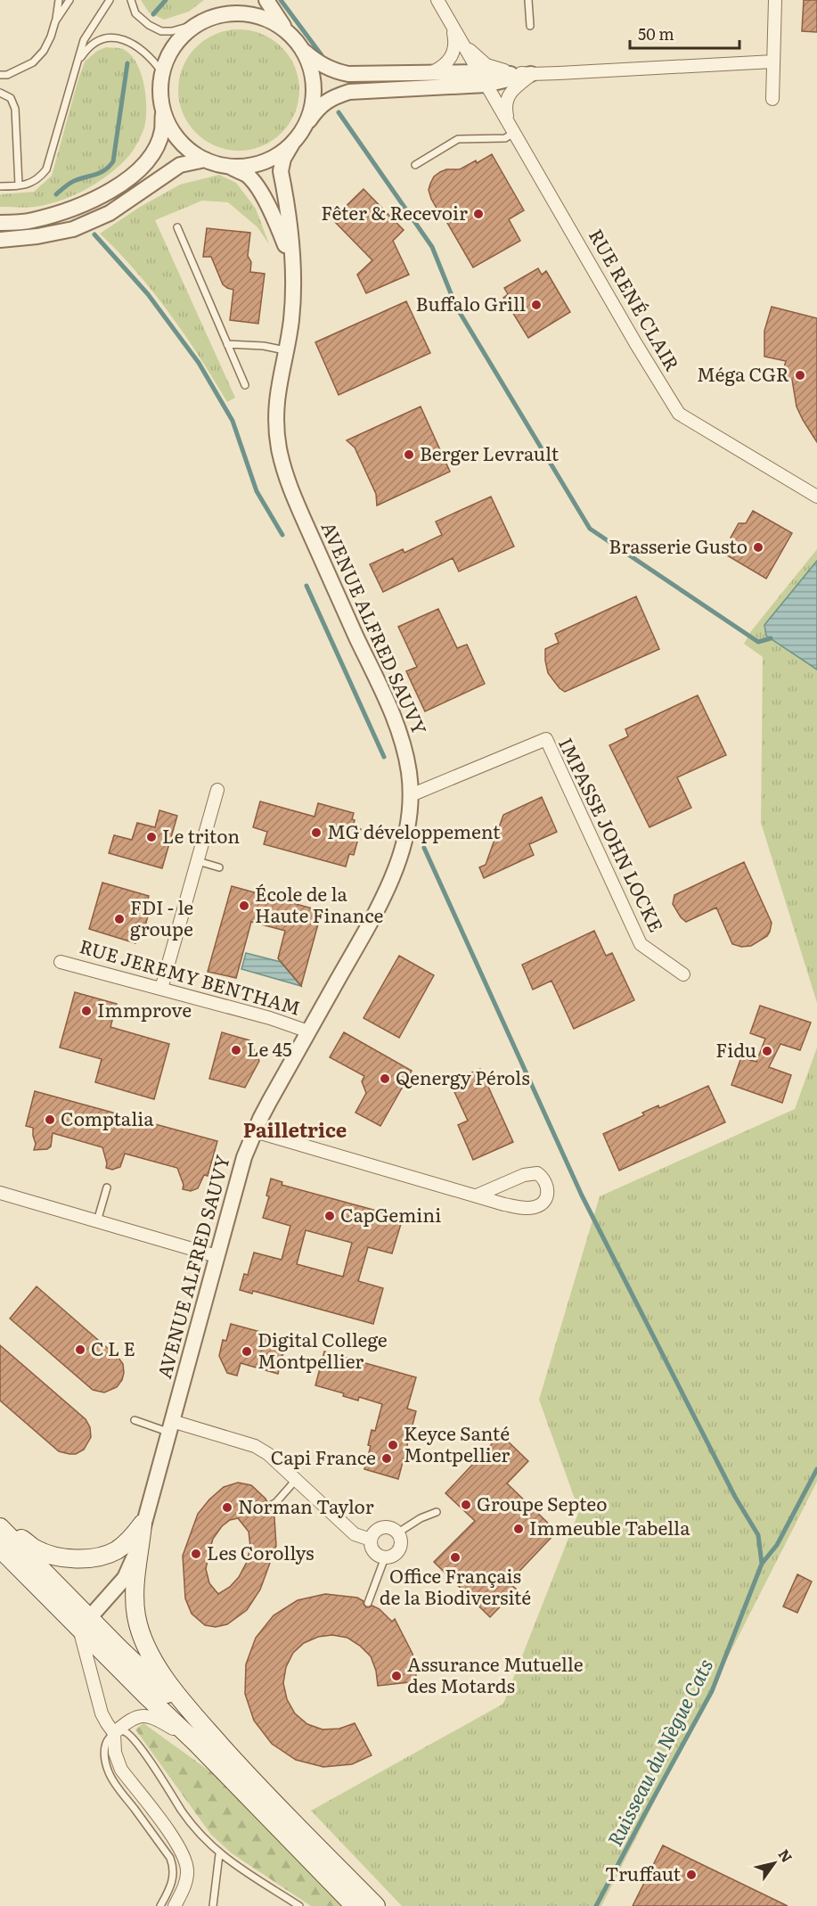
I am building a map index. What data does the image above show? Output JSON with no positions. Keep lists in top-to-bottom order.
{
  "streets": {
    "street": [
      "RUE RENÉ CLAIR",
      "AVENUE ALFRED SAUVY",
      "IMPASSE JOHN LOCKE",
      "RUE JEREMY BENTHAM"
    ]
  },
  "crossings": [
    ["AVENUE ALFRED SAUVY", "IMPASSE JOHN LOCKE"],
    ["AVENUE ALFRED SAUVY", "RUE JEREMY BENTHAM"]
  ],
  "districts": ["Pailletrice"],
  "water": ["Ruisseau du Nègue Cats"],
  "places": [
    "Fêter & Recevoir",
    "Buffalo Grill",
    "Méga CGR",
    "Berger Levrault",
    "Brasserie Gusto",
    "MG développement",
    "Le triton",
    "École de la Haute Finance",
    "FDI - le groupe",
    "Immprove",
    "Le 45",
    "Fidu",
    "Qenergy Pérols",
    "Comptalia",
    "CapGemini",
    "C L E",
    "Digital College Montpellier",
    "Keyce Santé Montpellier",
    "Capi France",
    "Groupe Septeo",
    "Norman Taylor",
    "Immeuble Tabella",
    "Les Corollys",
    "Office Français de la Biodiversité",
    "Assurance Mutuelle des Motards",
    "Truffaut"
  ],
  "scale_bar": "50 m",
  "north": "top right"
}
